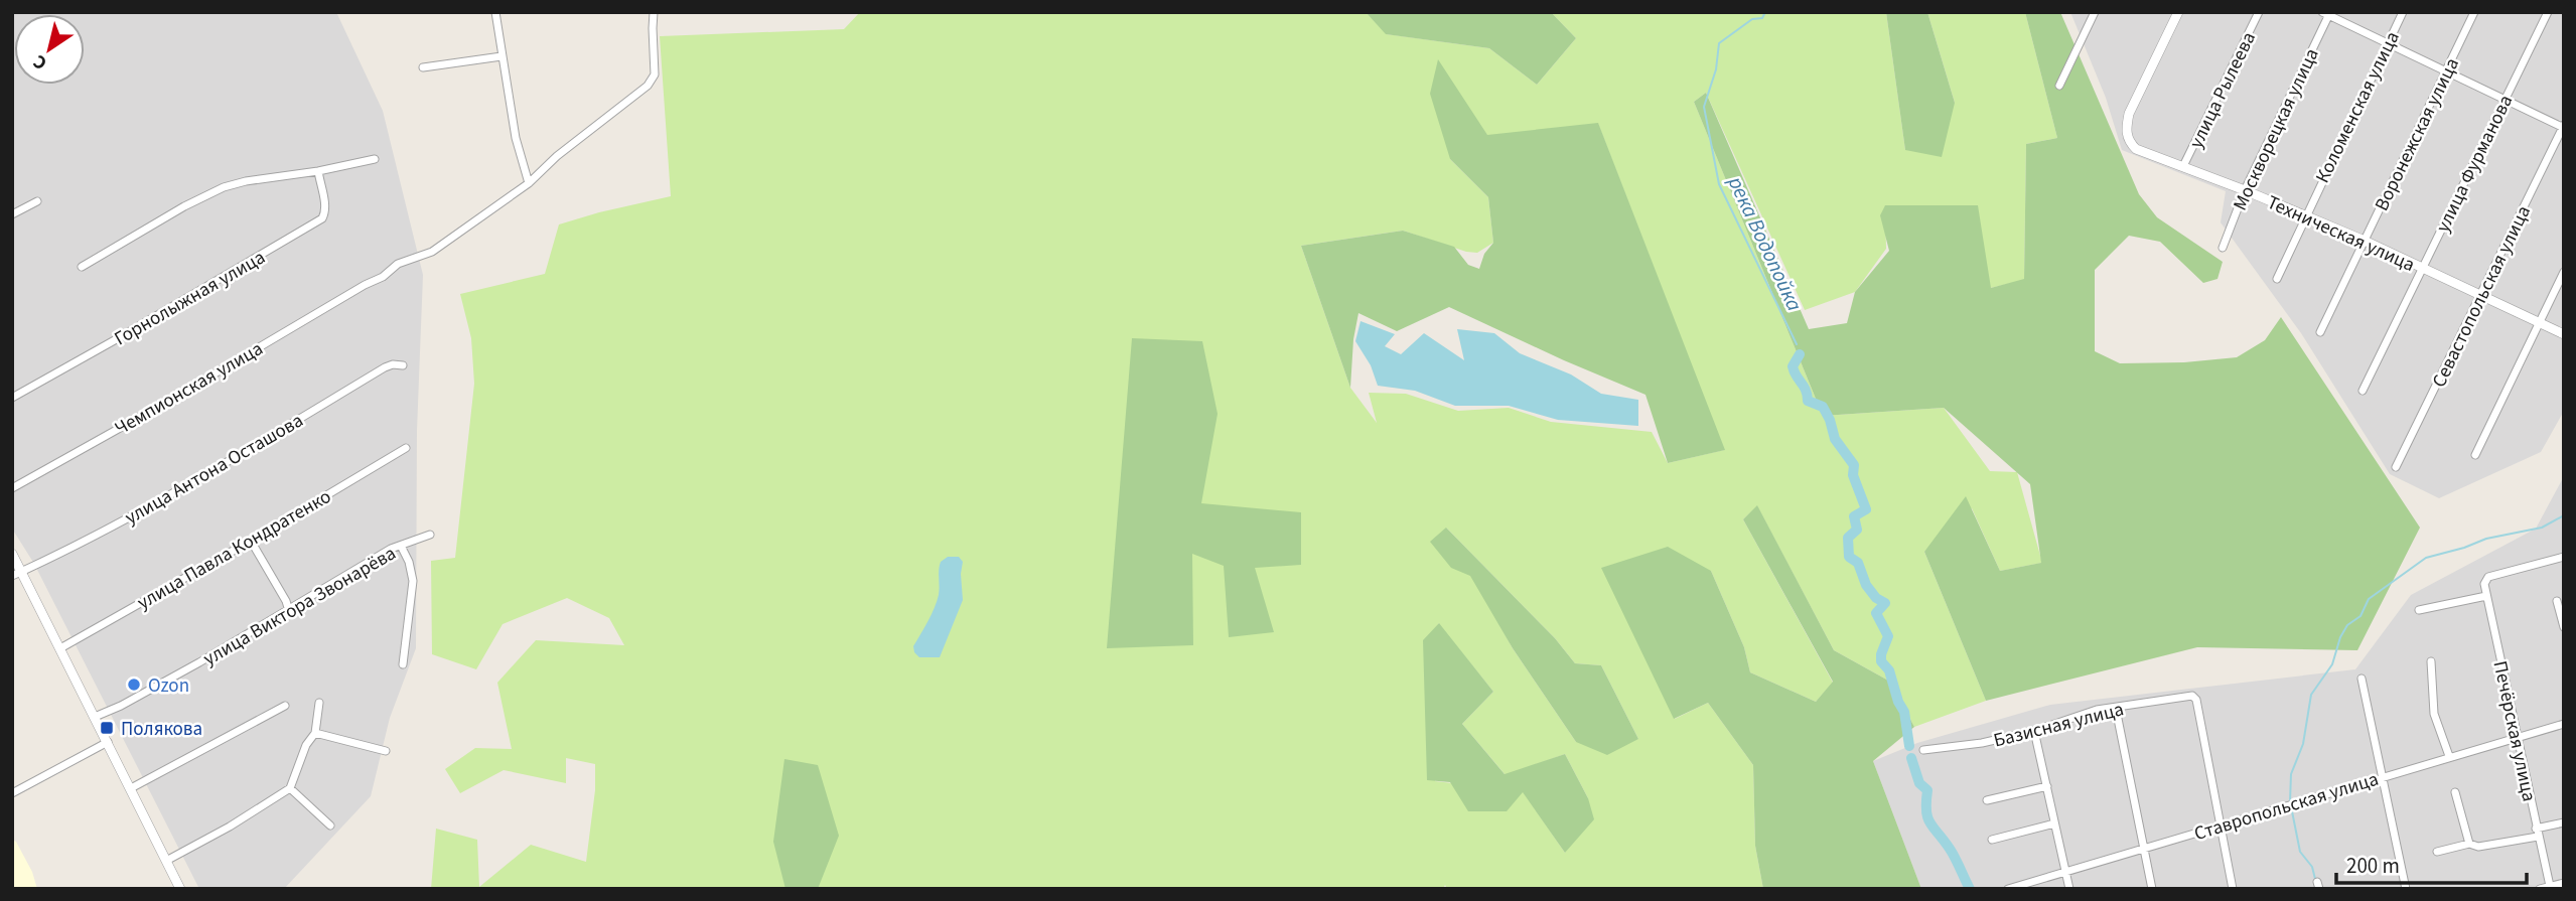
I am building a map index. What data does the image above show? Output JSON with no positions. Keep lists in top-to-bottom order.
{
  "streets": {
    "street": [
      "улица Рылеева",
      "Коломенская улица",
      "Москворецкая улица",
      "Воронежская улица",
      "улица Фурманова",
      "Техническая улица",
      "Севастопольская улица",
      "Горнолыжная улица",
      "Чемпионская улица",
      "улица Антона Осташова",
      "улица Павла Кондратенко",
      "улица Виктора Звонарёва",
      "Базисная улица",
      "Печёрская улица",
      "Ставропольская улица"
    ]
  },
  "crossings": [
    ["улица Рылеева", "Техническая улица"],
    ["Коломенская улица", "Техническая улица"],
    ["Москворецкая улица", "Техническая улица"],
    ["Воронежская улица", "Техническая улица"],
    ["улица Фурманова", "Техническая улица"],
    ["Техническая улица", "Севастопольская улица"],
    ["Базисная улица", "Ставропольская улица"],
    ["Печёрская улица", "Ставропольская улица"]
  ],
  "water": ["река Водопойка"],
  "places": {
    "other": ["Ozon"],
    "transit": ["Полякова"]
  },
  "scale_bar": "200 m",
  "north": "bottom left"
}
